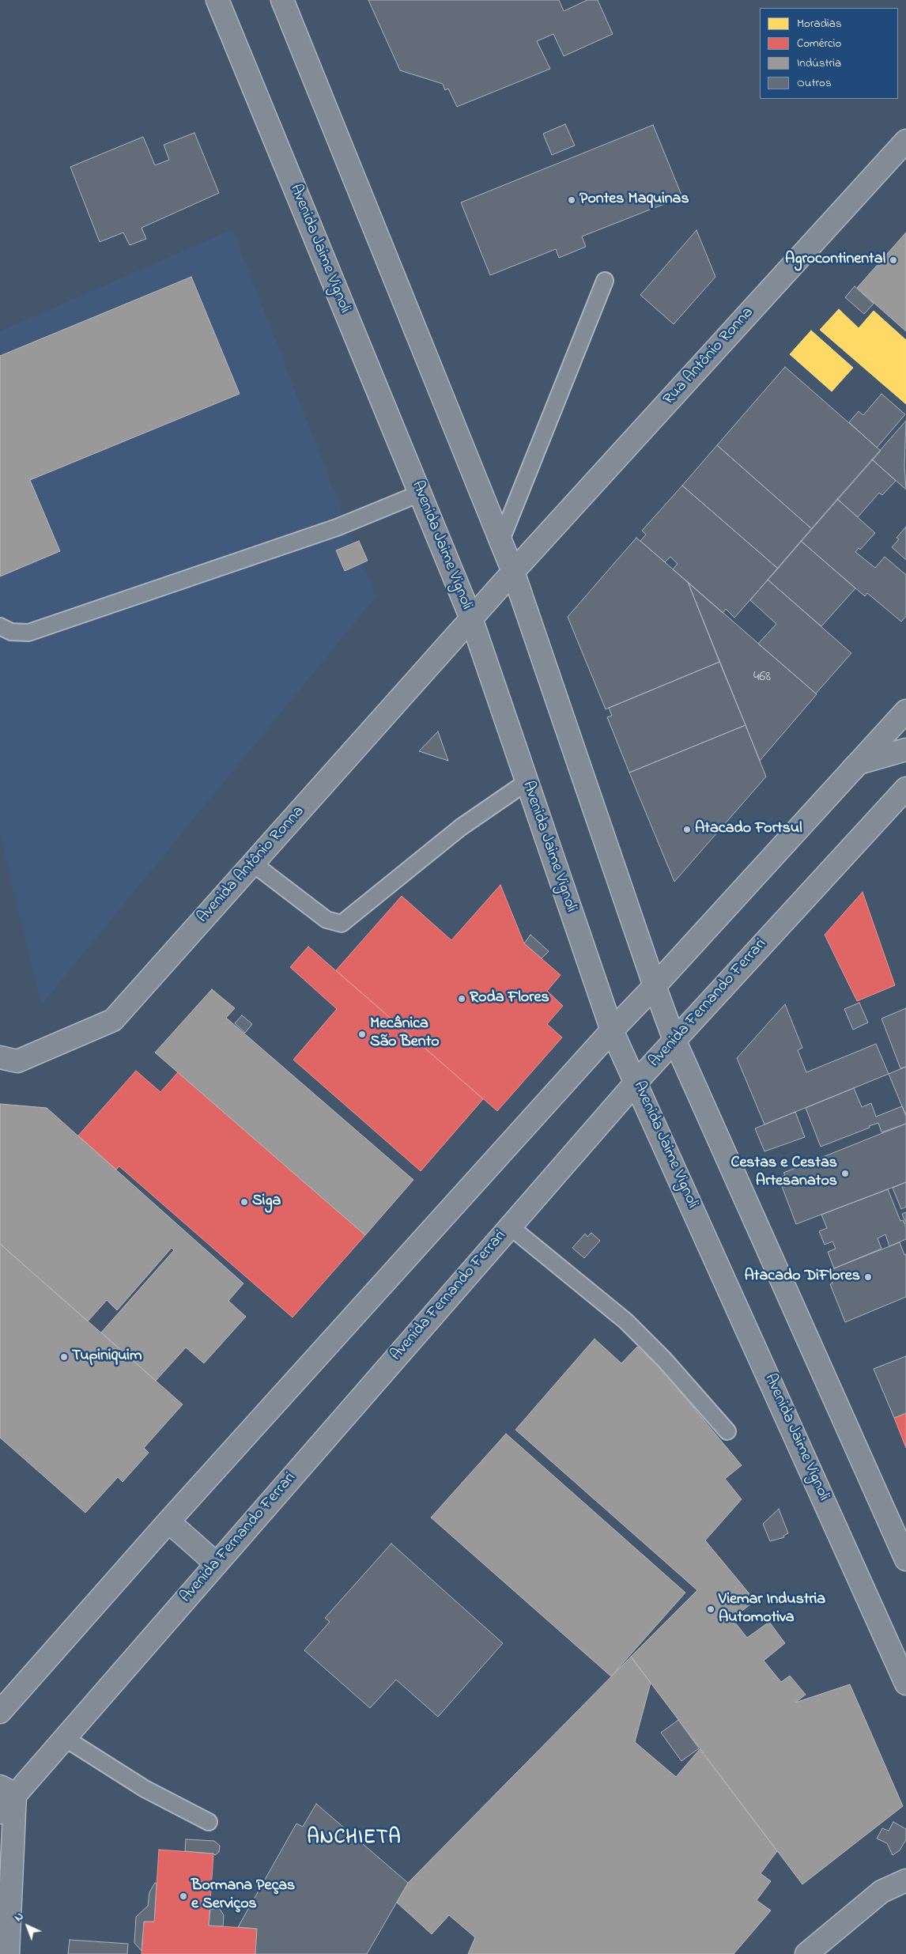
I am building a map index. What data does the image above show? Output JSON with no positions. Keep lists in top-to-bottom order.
{
  "streets": {
    "street": [
      "Avenida Jaime Vignoli",
      "Rua Antônio Ronna",
      "Avenida Antônio Ronna",
      "Avenida Fernando Ferrari"
    ]
  },
  "crossings": [
    ["Avenida Jaime Vignoli", "Rua Antônio Ronna"],
    ["Avenida Jaime Vignoli", "Avenida Antônio Ronna"],
    ["Avenida Jaime Vignoli", "Avenida Fernando Ferrari"],
    ["Rua Antônio Ronna", "Avenida Antônio Ronna"]
  ],
  "districts": ["ANCHIETA"],
  "places": [
    "Pontes Maquinas",
    "Agrocontinental",
    "Atacado Fortsul",
    "Roda Flores",
    "Mecânica São Bento",
    "Cestas e Cestas Artesanatos",
    "Siga",
    "Atacado DiFlores",
    "Tupiniquim",
    "Viemar Industria Automotiva",
    "Bormana Peças e Serviços"
  ],
  "house_numbers": ["468"],
  "legend": [
    "Moradias",
    "Comércio",
    "Indústria",
    "Outros"
  ],
  "north": "top left"
}
